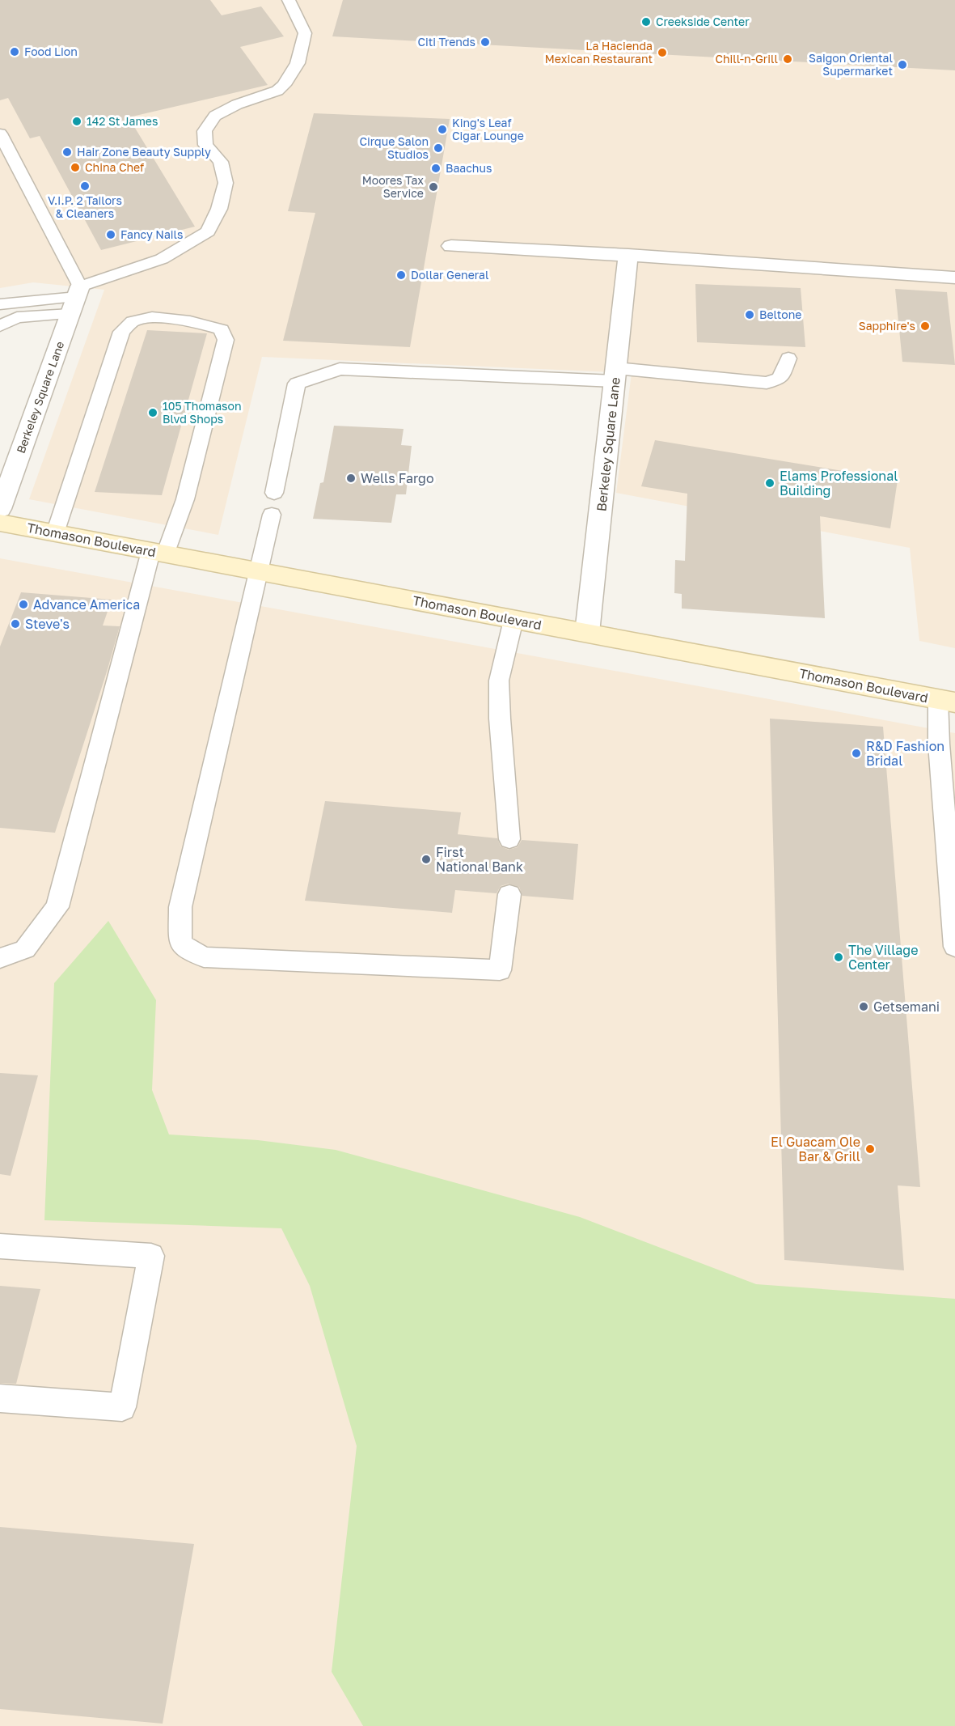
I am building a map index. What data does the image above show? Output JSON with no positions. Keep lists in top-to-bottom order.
{
  "streets": {
    "main road": ["Thomason Boulevard"],
    "street": ["Berkeley Square Lane"]
  },
  "crossings": [
    ["Berkeley Square Lane", "Thomason Boulevard"]
  ],
  "places": [
    "Creekside Center",
    "Citi Trends",
    "Food Lion",
    "La Hacienda Mexican Restaurant",
    "Chill-n-Grill",
    "Saigon Oriental Supermarket",
    "142 St James",
    "King's Leaf Cigar Lounge",
    "Cirque Salon Studios",
    "Hair Zone Beauty Supply",
    "China Chef",
    "Baachus",
    "V.I.P. 2 Tailors & Cleaners",
    "Moores Tax Service",
    "Fancy Nails",
    "Dollar General",
    "Beltone",
    "Sapphire's",
    "105 Thomason Blvd Shops",
    "Wells Fargo",
    "Elams Professional Building",
    "Advance America",
    "Steve's",
    "R&D Fashion Bridal",
    "First National Bank",
    "The Village Center",
    "Getsemani",
    "El Guacam Ole Bar & Grill"
  ]
}
